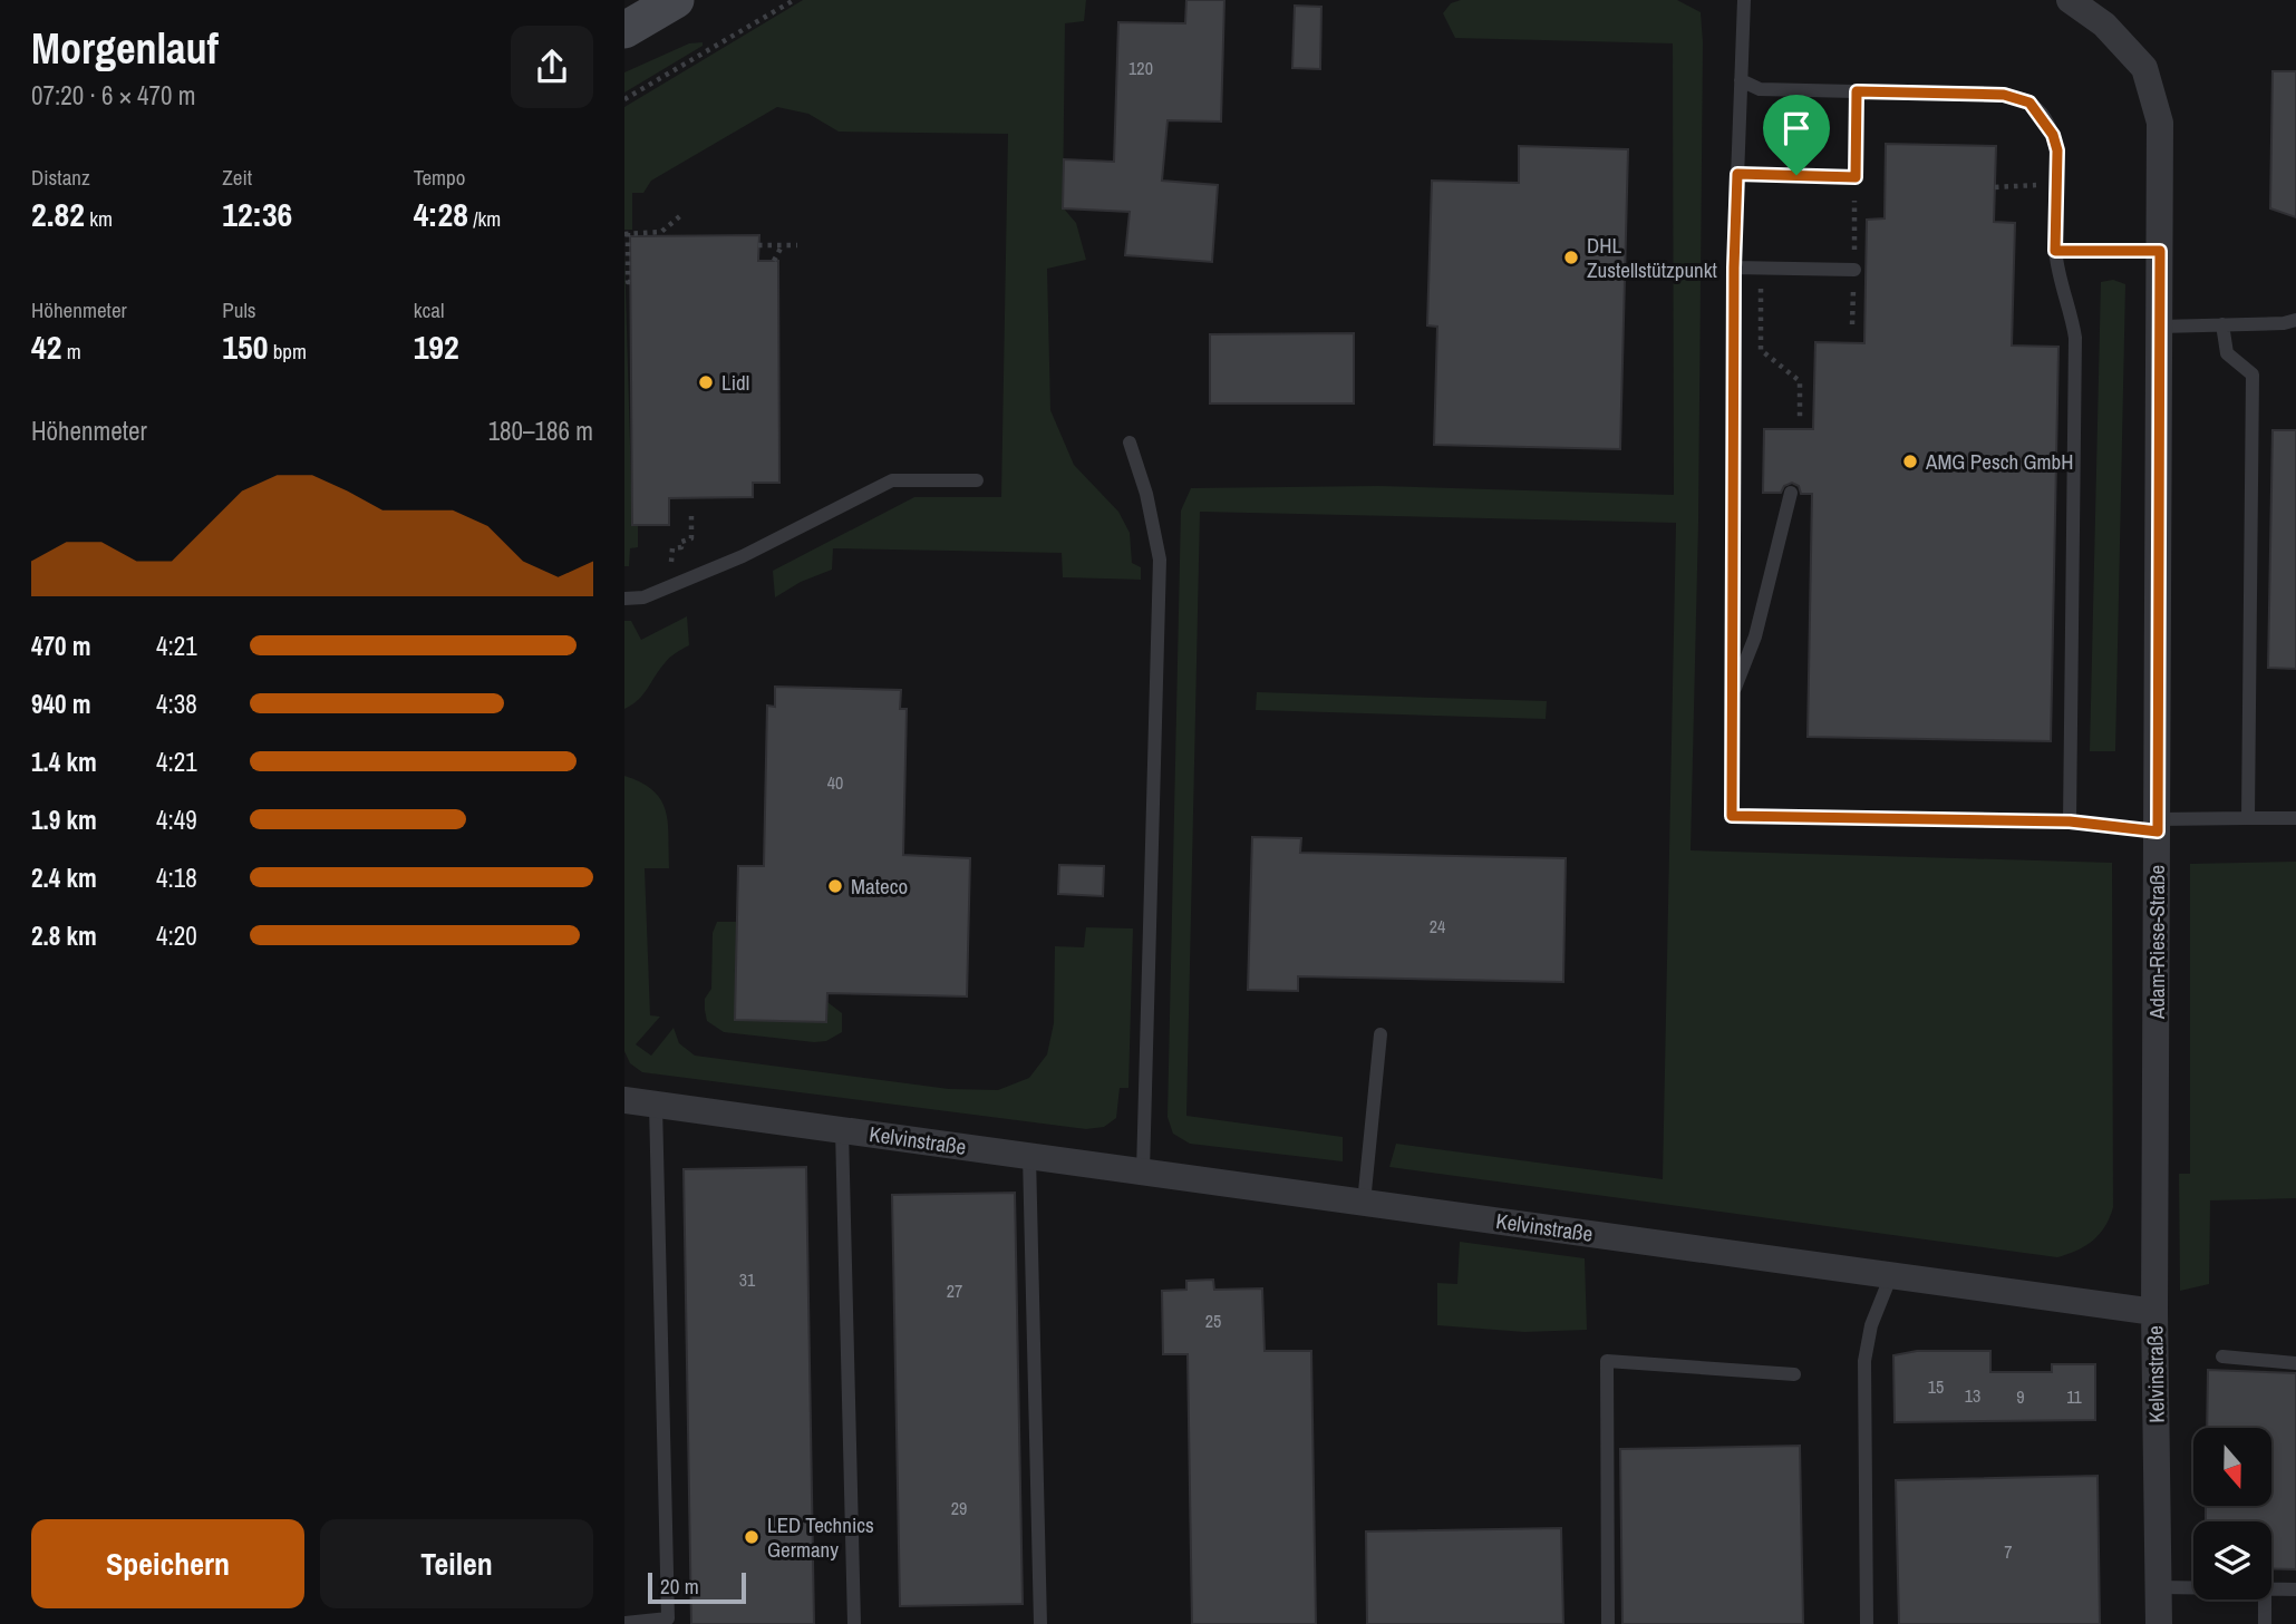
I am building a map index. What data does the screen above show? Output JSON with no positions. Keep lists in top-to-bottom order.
{
  "streets": {
    "street": ["Adam-Riese-Straße", "Kelvinstraße"]
  },
  "crossings": [
    ["Adam-Riese-Straße", "Kelvinstraße"]
  ],
  "places": [
    "DHL Zustellstützpunkt",
    "Lidl",
    "AMG Pesch GmbH",
    "Mateco",
    "LED Technics Germany"
  ],
  "house_numbers": [
    "120",
    "40",
    "24",
    "31",
    "27",
    "25",
    "15",
    "13",
    "9",
    "11",
    "29",
    "7"
  ],
  "scale_bar": "20 m",
  "north": "bottom",
  "page": {
    "heading": ["Morgenlauf", "07:20 · 6 × 470 m"],
    "stats": [
      ["Distanz", "2.82 km"],
      ["Zeit", "12:36"],
      ["Tempo", "4:28 /km"],
      ["Höhenmeter", "42 m"],
      ["Puls", "150 bpm"],
      ["kcal", "192"]
    ],
    "chart": ["Höhenmeter", "180–186 m"],
    "list": [
      {
        "name": "470 m",
        "note": "4:21"
      },
      {
        "name": "940 m",
        "note": "4:38"
      },
      {
        "name": "1.4 km",
        "note": "4:21"
      },
      {
        "name": "1.9 km",
        "note": "4:49"
      },
      {
        "name": "2.4 km",
        "note": "4:18"
      },
      {
        "name": "2.8 km",
        "note": "4:20"
      }
    ],
    "buttons": ["Speichern", "Teilen"],
    "scale": "20 m"
  }
}
